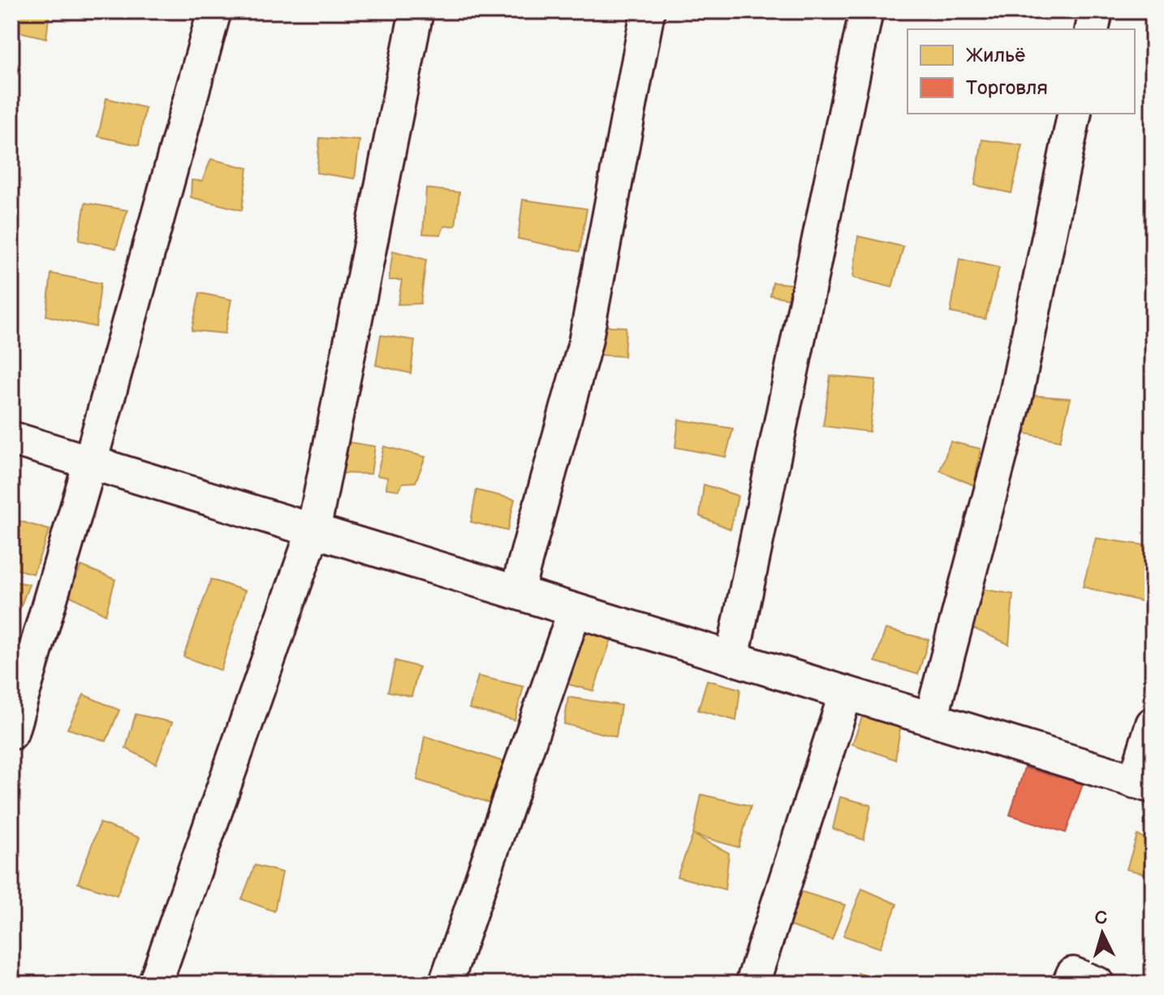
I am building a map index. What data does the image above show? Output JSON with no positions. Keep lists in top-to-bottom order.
{
  "legend": ["Жильё", "Торговля"],
  "north": "top"
}
